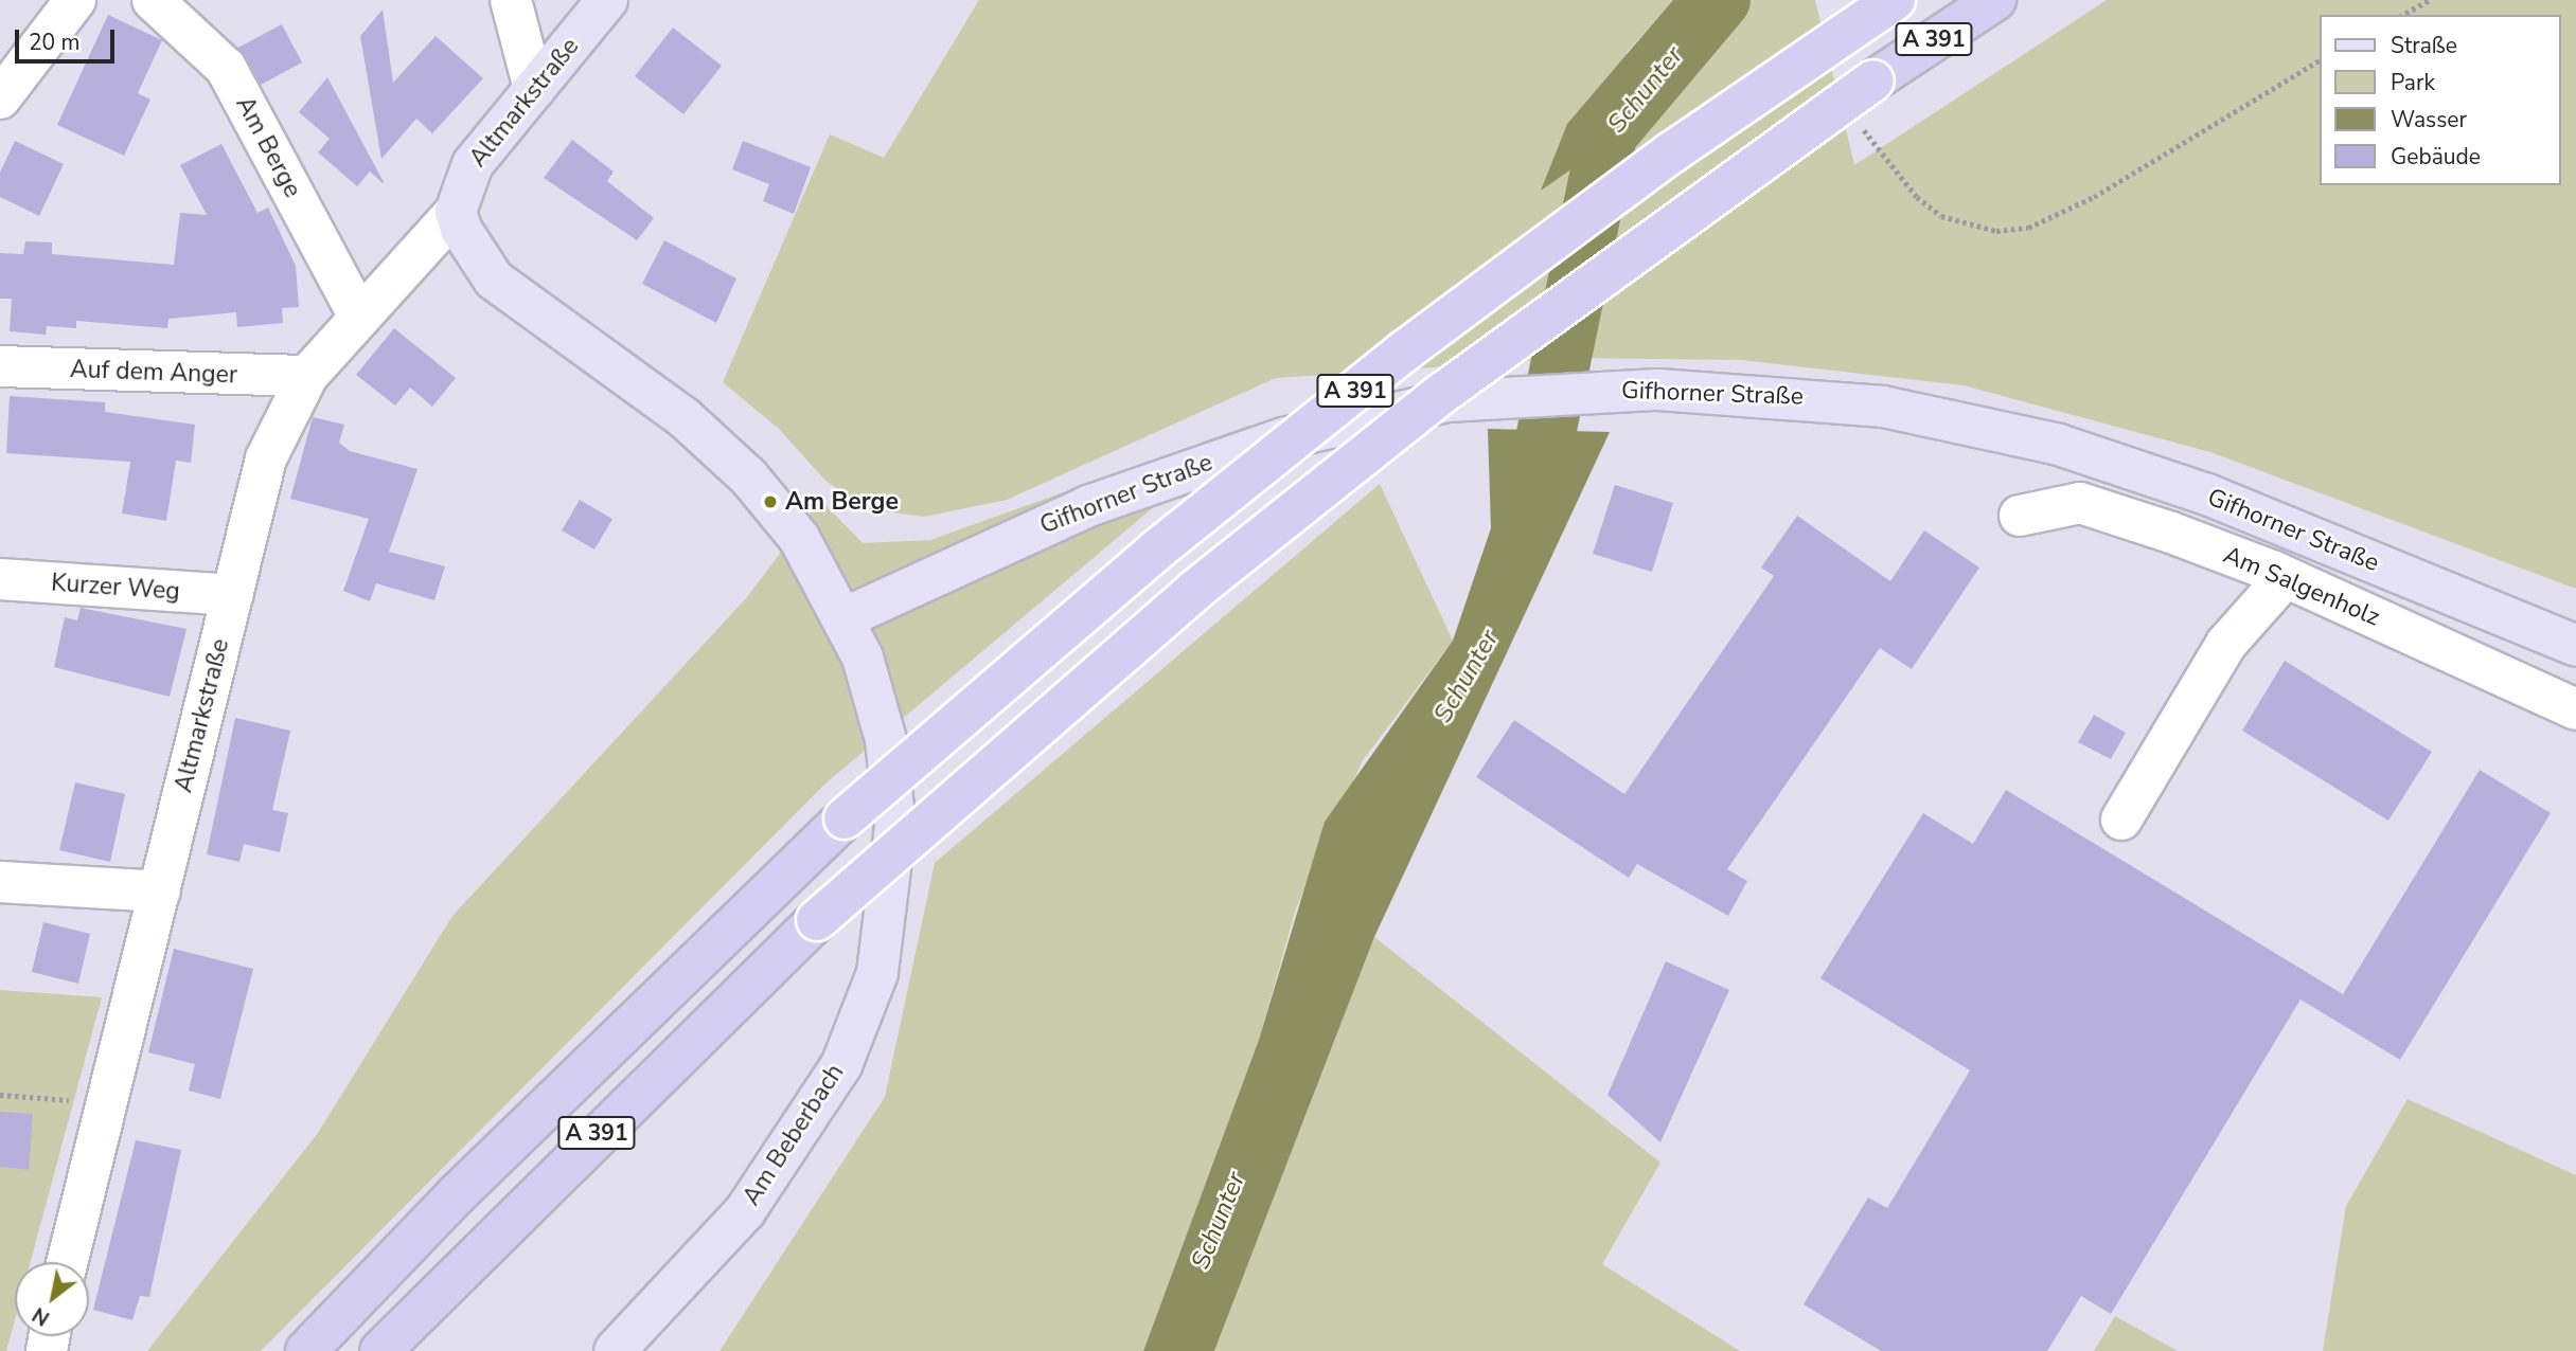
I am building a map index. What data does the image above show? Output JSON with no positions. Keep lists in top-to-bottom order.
{
  "streets": {
    "highway": ["A 391"],
    "main road": ["Altmarkstraße", "Gifhorner Straße", "Am Beberbach"],
    "street": [
      "Am Berge",
      "Auf dem Anger",
      "Am Salgenholz",
      "Kurzer Weg"
    ]
  },
  "crossings": [
    ["Altmarkstraße", "Am Berge"],
    ["Altmarkstraße", "Auf dem Anger"],
    ["Altmarkstraße", "Kurzer Weg"],
    ["Gifhorner Straße", "Am Beberbach"]
  ],
  "water": ["Schunter"],
  "places": ["Am Berge"],
  "legend": [
    "Straße",
    "Park",
    "Wasser",
    "Gebäude"
  ],
  "scale_bar": "20 m",
  "north": "bottom left"
}
